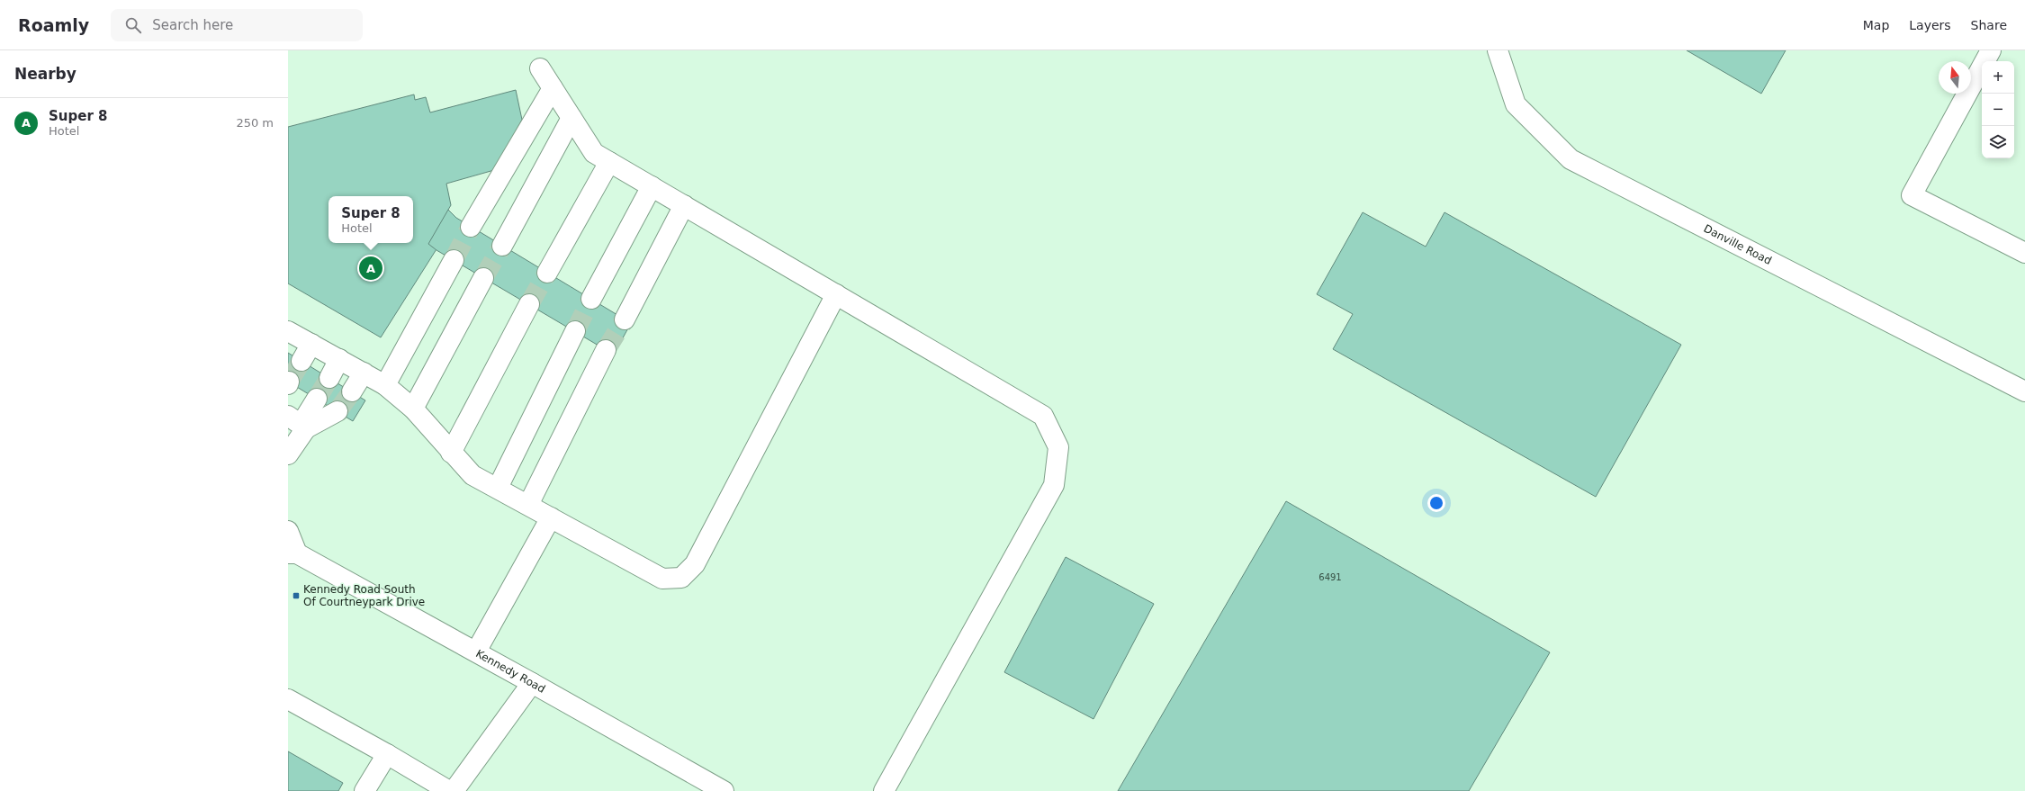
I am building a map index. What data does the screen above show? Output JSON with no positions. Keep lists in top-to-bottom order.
{
  "streets": {
    "street": ["Danville Road", "Kennedy Road"]
  },
  "places": {
    "transit": ["Kennedy Road South Of Courtneypark Drive"]
  },
  "house_numbers": ["6491"],
  "north": "top",
  "page": {
    "header": "Roamly",
    "search": "Search here",
    "nav": ["Map", "Layers", "Share"],
    "heading": "Nearby",
    "map_buttons": ["+", "−"],
    "list": [
      {
        "mark": "A",
        "name": "Super 8",
        "note": "Hotel",
        "value": "250 m"
      }
    ],
    "popup": ["Super 8", "Hotel"],
    "pins": "A"
  }
}
